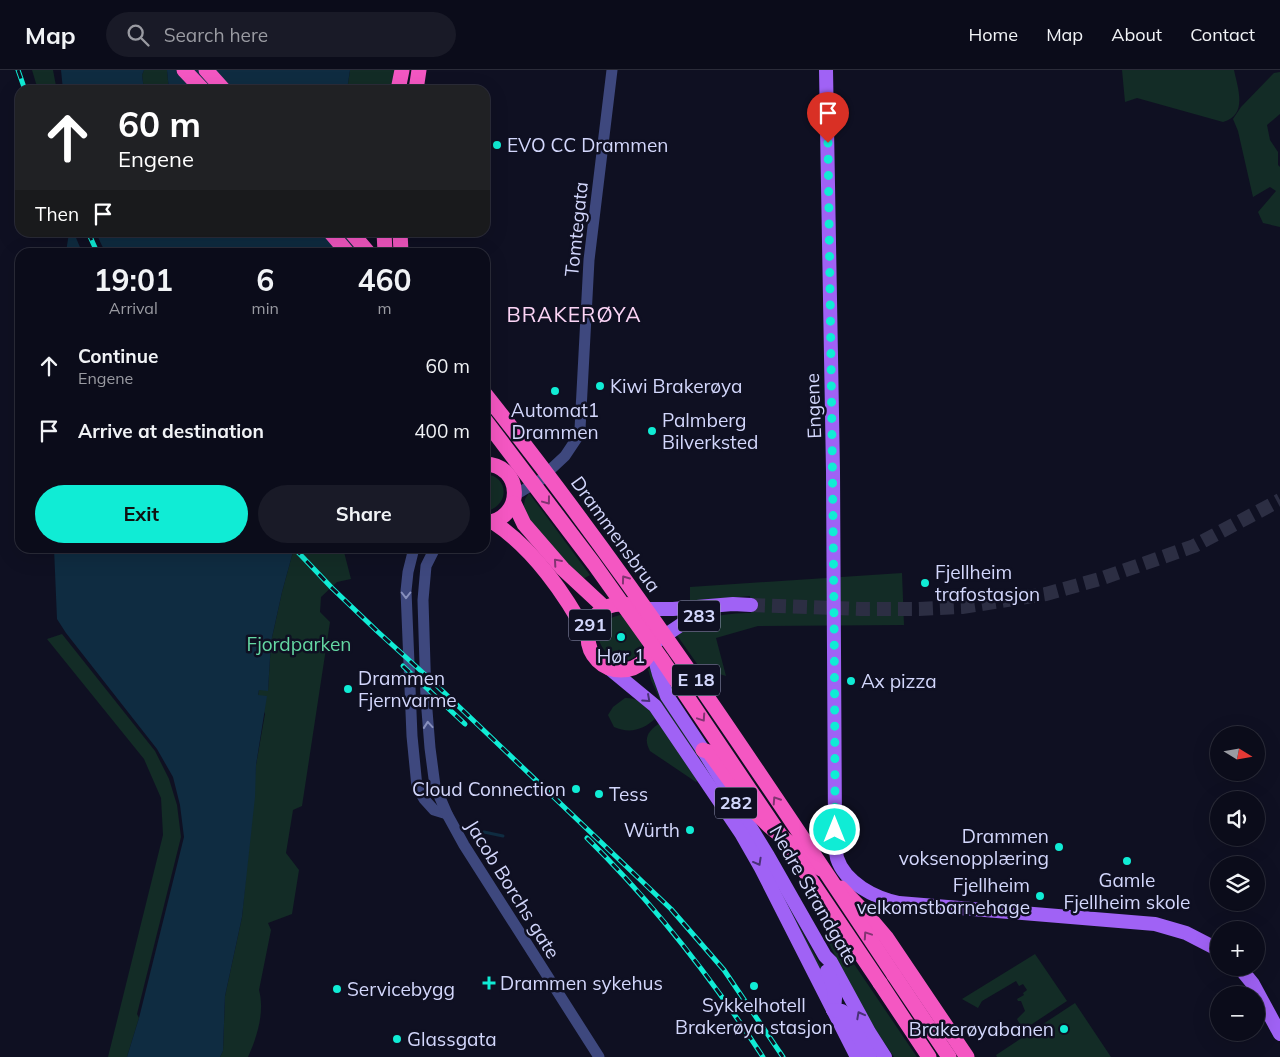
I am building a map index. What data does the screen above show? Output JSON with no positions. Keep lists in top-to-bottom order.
{
  "streets": {
    "highway": ["Drammensbrua", "291", "E 18"],
    "main road": [
      "Engene",
      "283",
      "282",
      "Nedre Strandgate"
    ],
    "street": ["Tomtegata", "Jacob Borchs gate"]
  },
  "crossings": [
    ["Tomtegata", "291"],
    ["283", "291"],
    ["283", "Nedre Strandgate"],
    ["291", "Nedre Strandgate"],
    ["E 18", "Nedre Strandgate"],
    ["282", "Nedre Strandgate"]
  ],
  "districts": ["BRAKERØYA"],
  "parks": ["Fjordparken"],
  "places": {
    "other": [
      "EVO CC Drammen",
      "Kiwi Brakerøya",
      "Automat1 Drammen",
      "Palmberg Bilverksted",
      "Fjellheim trafostasjon",
      "Hør 1",
      "Ax pizza",
      "Drammen Fjernvarme",
      "Cloud Connection",
      "Tess",
      "Würth",
      "Drammen voksenopplæring",
      "Gamle Fjellheim skole",
      "Fjellheim velkomstbarnehage",
      "Sykkelhotell Brakerøya stasjon",
      "Servicebygg",
      "Brakerøyabanen",
      "Glassgata"
    ],
    "health": ["Drammen sykehus"]
  },
  "north": "right",
  "page": {
    "header": "Map",
    "search": "Search here",
    "nav": [
      "Home",
      "Map",
      "About",
      "Contact"
    ],
    "turn": ["60 m", "Engene"],
    "then": "Then",
    "eta": [
      "19:01",
      "Arrival",
      "6",
      "min",
      "460",
      "m"
    ],
    "list": [
      {
        "name": "Continue",
        "note": "Engene",
        "value": "60 m"
      },
      {
        "name": "Arrive at destination",
        "value": "400 m"
      }
    ],
    "buttons": ["Exit", "Share"],
    "map_buttons": ["+", "−"]
  }
}
